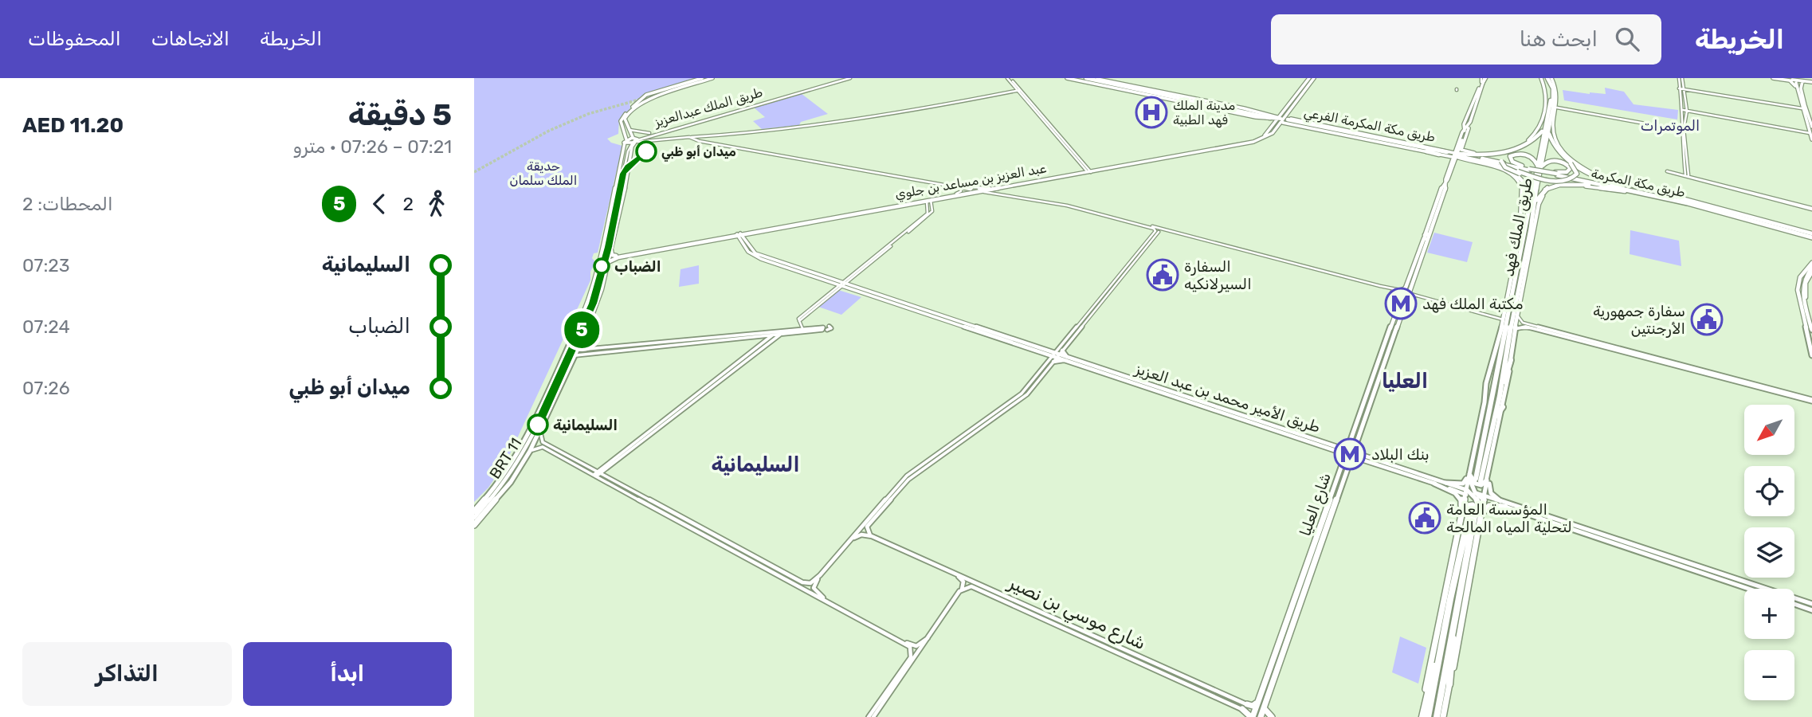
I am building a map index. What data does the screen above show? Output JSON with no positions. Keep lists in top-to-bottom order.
{
  "streets": {
    "highway": ["طريق مكة المكرمة", "طريق الملك فهد"],
    "main road": [
      "طريق الملك عبدالعزيز",
      "طريق مكة المكرمة الفرعي",
      "عبد العزيز بن مساعد بن جلوي",
      "طريق الأمير محمد بن عبد العزيز",
      "BRT 11",
      "شارع العليا"
    ],
    "street": ["شارع موسي بن نصير"]
  },
  "crossings": [
    ["طريق مكة المكرمة الفرعي", "عبد العزيز بن مساعد بن جلوي"],
    ["طريق مكة المكرمة الفرعي", "طريق مكة المكرمة"],
    ["طريق مكة المكرمة الفرعي", "شارع العليا"],
    ["عبد العزيز بن مساعد بن جلوي", "طريق الأمير محمد بن عبد العزيز"],
    ["طريق مكة المكرمة", "شارع العليا"],
    ["طريق الأمير محمد بن عبد العزيز", "شارع العليا"],
    ["شارع العليا", "شارع موسي بن نصير"]
  ],
  "districts": ["الموتمرات", "العليا", "السليمانية"],
  "parks": ["حديقة الملك سلمان"],
  "places": {
    "hospital": ["مدينة الملك فهد الطبية"],
    "other": ["ميدان أبو ظبي", "الضباب", "السليمانية"],
    "public building": ["السفارة السيرلانكيه", "سفارة جمهورية الأرجنتين", "المؤسسة العامة لتحلية المياه المالحة"],
    "metro station": ["مكتبة الملك فهد", "بنك البلاد"]
  },
  "lines": ["metro line 5"],
  "north": "bottom left",
  "page": {
    "header": "الخريطة",
    "search": "ابحث هنا",
    "nav": ["الخريطة", "الاتجاهات", "المحفوظات"],
    "on_map": "5",
    "heading": ["5 دقيقة", "07:21 – 07:26 · مترو", "AED 11.20"],
    "legs": ["2", "5", "المحطات: 2"],
    "list": [
      {
        "name": "السليمانية",
        "value": "07:23"
      },
      {
        "name": "الضباب",
        "value": "07:24"
      },
      {
        "name": "ميدان أبو ظبي",
        "value": "07:26"
      }
    ],
    "map_buttons": ["+", "−"],
    "buttons": ["ابدأ", "التذاكر"]
  }
}
